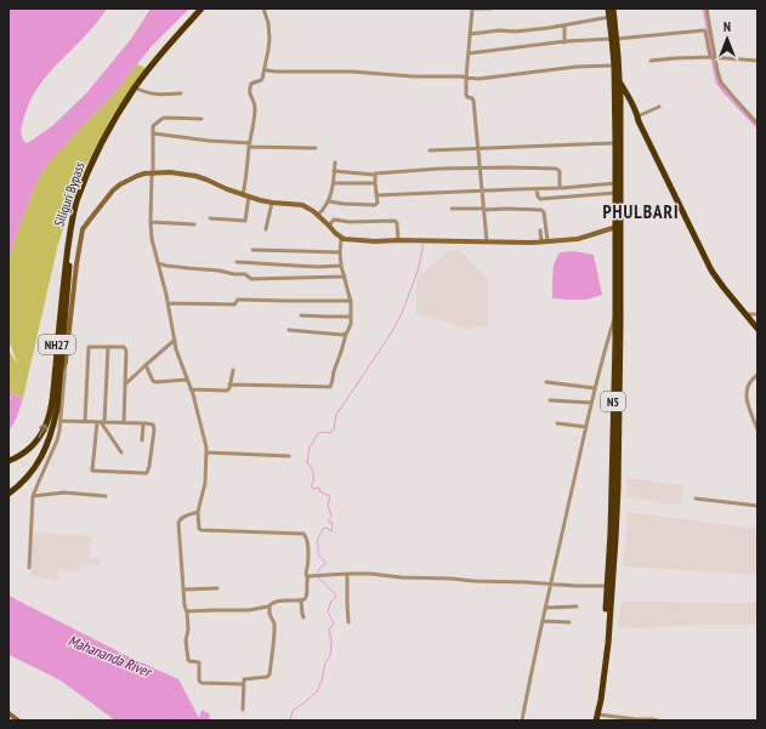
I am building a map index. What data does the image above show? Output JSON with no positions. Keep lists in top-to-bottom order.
{
  "streets": {
    "highway": ["Siliguri Bypass", "NH27", "N5"]
  },
  "crossings": [
    ["Siliguri Bypass", "NH27"]
  ],
  "districts": ["PHULBARI"],
  "water": ["Mahananda River"],
  "north": "top"
}
